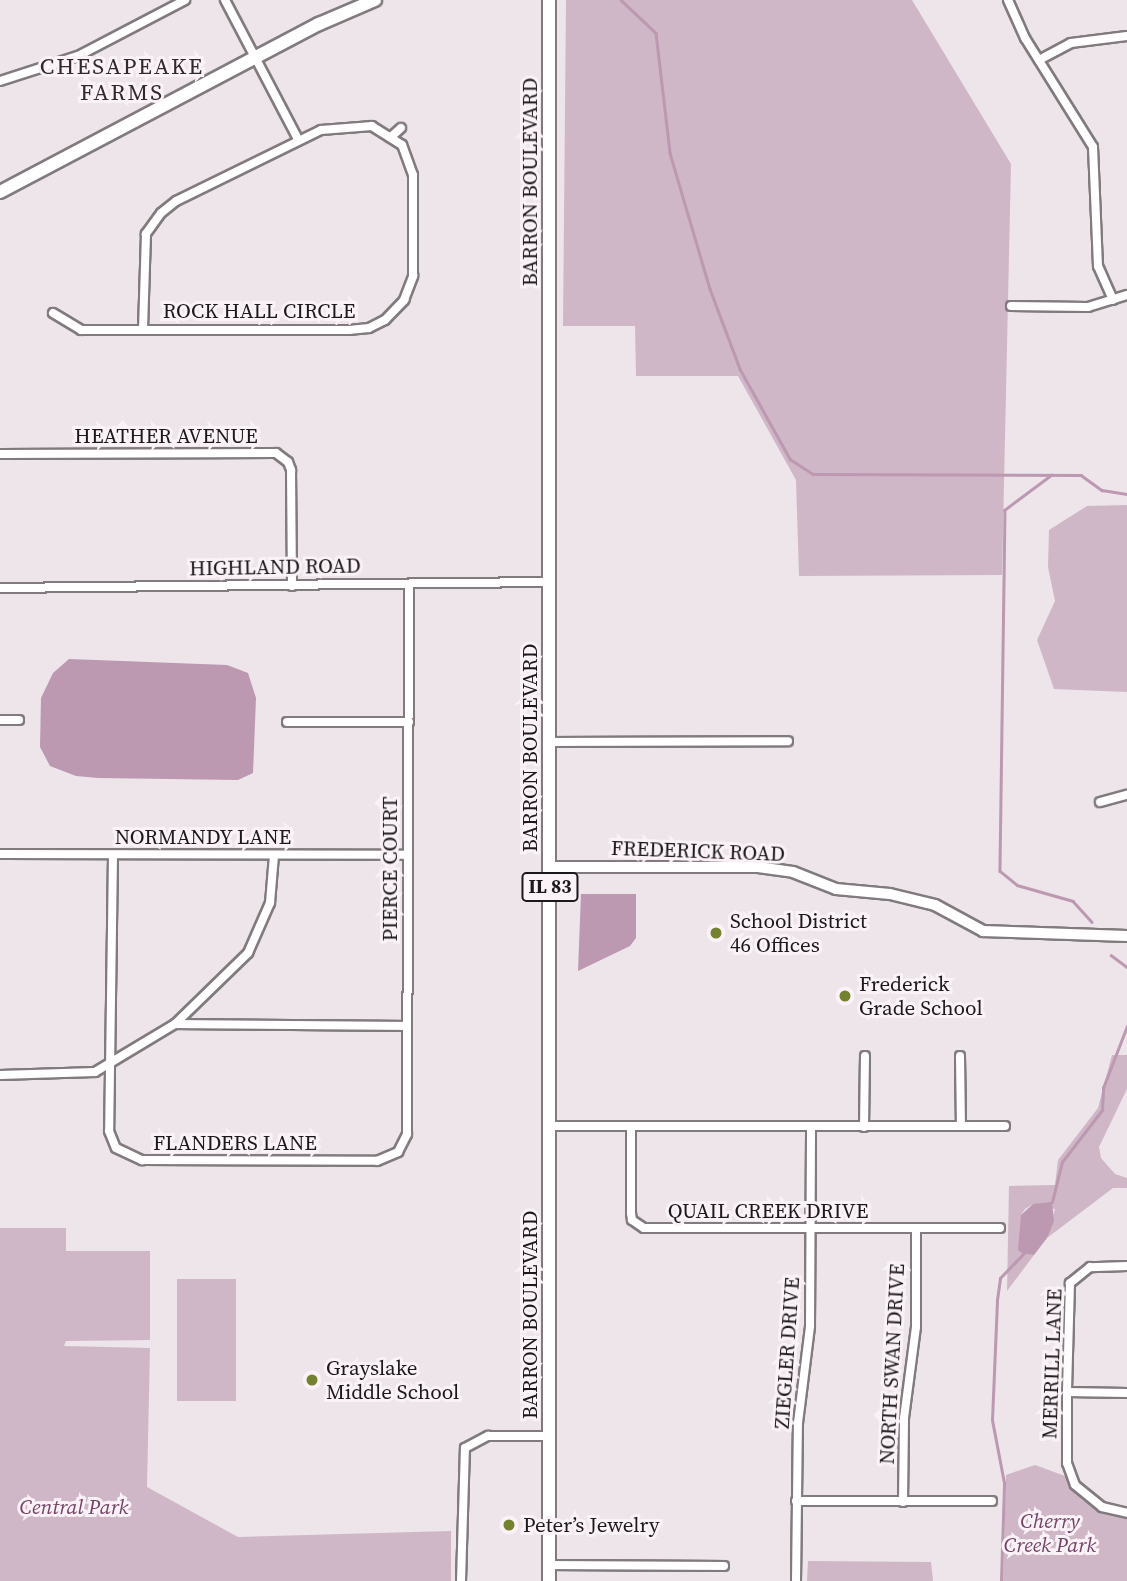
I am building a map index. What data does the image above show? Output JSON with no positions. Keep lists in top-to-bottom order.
{
  "streets": {
    "main road": ["BARRON BOULEVARD", "IL 83"],
    "street": [
      "ROCK HALL CIRCLE",
      "HEATHER AVENUE",
      "HIGHLAND ROAD",
      "NORMANDY LANE",
      "FREDERICK ROAD",
      "PIERCE COURT",
      "FLANDERS LANE",
      "QUAIL CREEK DRIVE",
      "ZIEGLER DRIVE",
      "NORTH SWAN DRIVE",
      "MERRILL LANE"
    ]
  },
  "crossings": [
    ["BARRON BOULEVARD", "HIGHLAND ROAD"],
    ["BARRON BOULEVARD", "FREDERICK ROAD"],
    ["HEATHER AVENUE", "HIGHLAND ROAD"],
    ["HIGHLAND ROAD", "PIERCE COURT"],
    ["NORMANDY LANE", "PIERCE COURT"],
    ["NORMANDY LANE", "FLANDERS LANE"],
    ["PIERCE COURT", "FLANDERS LANE"],
    ["QUAIL CREEK DRIVE", "ZIEGLER DRIVE"],
    ["QUAIL CREEK DRIVE", "NORTH SWAN DRIVE"]
  ],
  "districts": ["CHESAPEAKE FARMS"],
  "parks": ["Central Park", "Cherry Creek Park"],
  "places": [
    "School District 46 Offices",
    "Frederick Grade School",
    "Grayslake Middle School",
    "Peter’s Jewelry"
  ]
}
